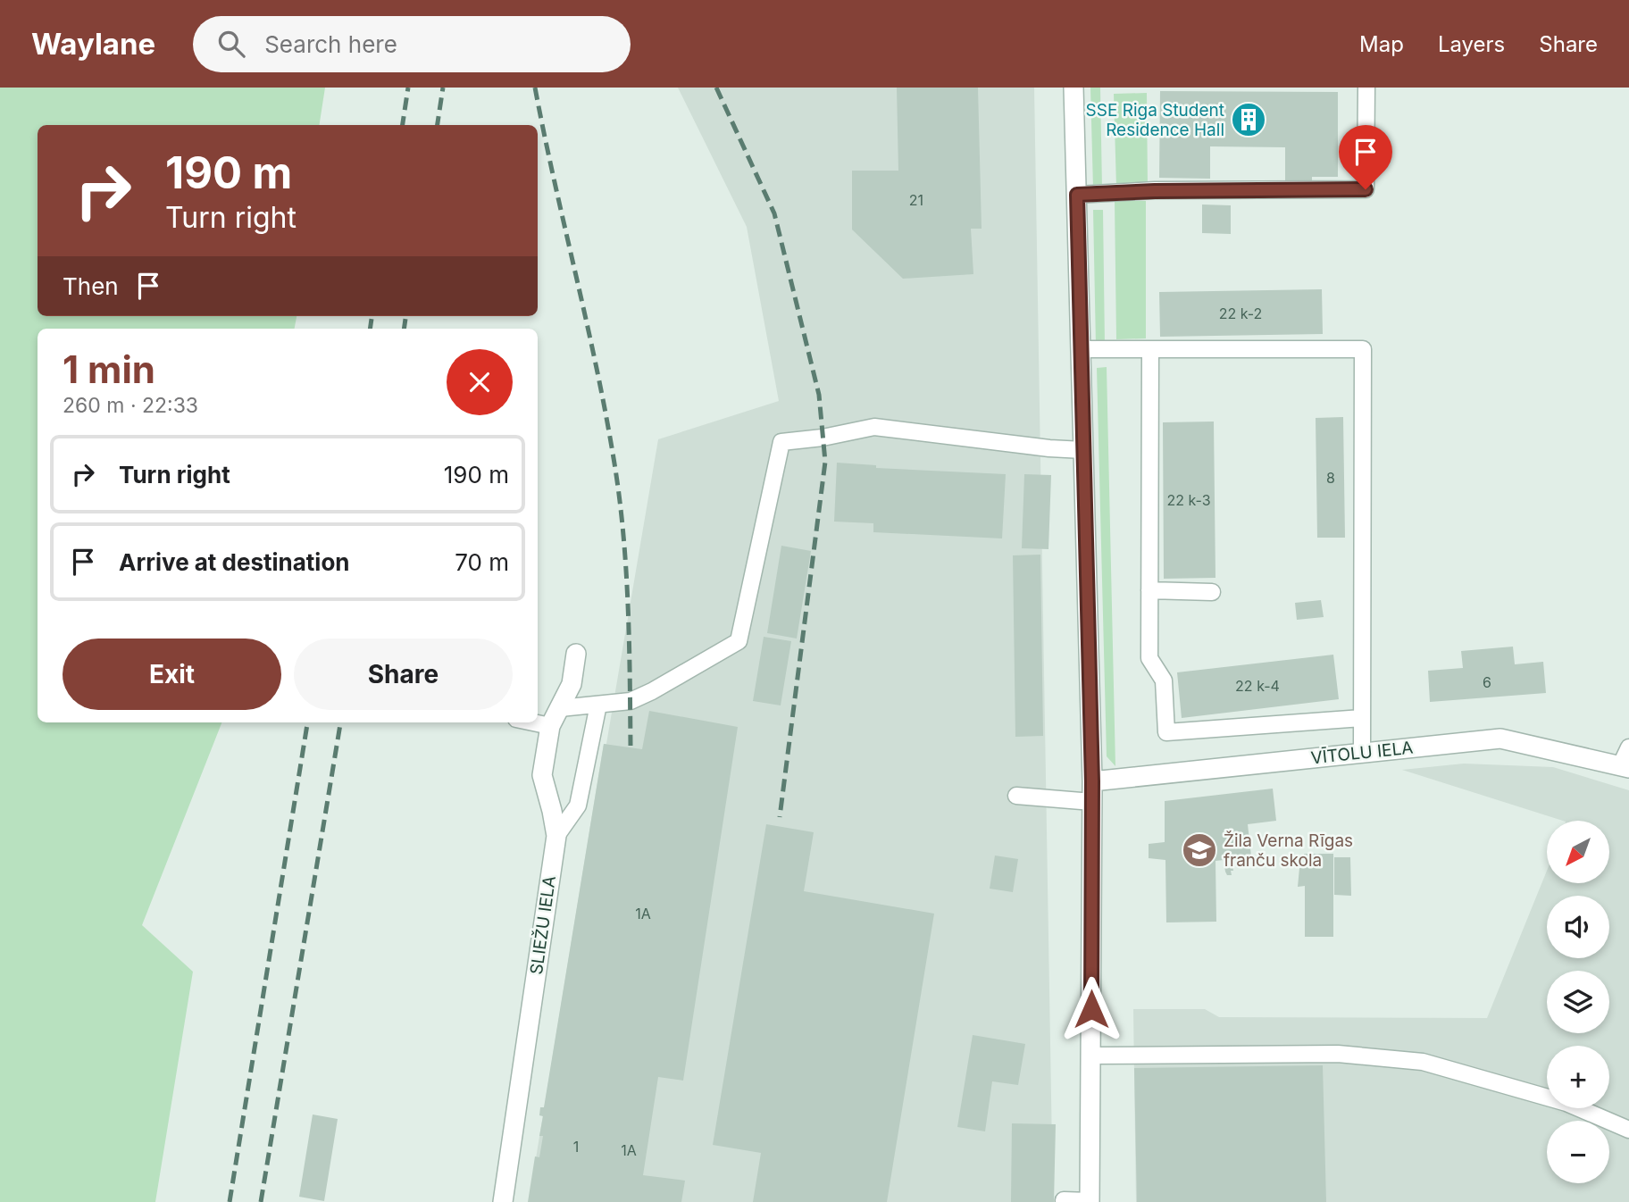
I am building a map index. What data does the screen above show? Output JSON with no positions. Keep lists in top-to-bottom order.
{
  "streets": {
    "street": ["VĪTOLU IELA", "SLIEŽU IELA"]
  },
  "places": {
    "building": ["SSE Riga Student Residence Hall"],
    "school or university": ["Žila Verna Rīgas franču skola"]
  },
  "house_numbers": [
    "21",
    "22 k-2",
    "8",
    "22 k-3",
    "6",
    "22 k-4",
    "1A",
    "1",
    "1A"
  ],
  "north": "bottom left",
  "page": {
    "header": "Waylane",
    "search": "Search here",
    "nav": ["Map", "Layers", "Share"],
    "turn": ["190 m", "Turn right"],
    "then": "Then",
    "heading": ["1 min", "260 m · 22:33"],
    "list": [
      {
        "name": "Turn right",
        "value": "190 m"
      },
      {
        "name": "Arrive at destination",
        "value": "70 m"
      }
    ],
    "buttons": ["Exit", "Share"],
    "map_buttons": ["+", "−"]
  }
}
